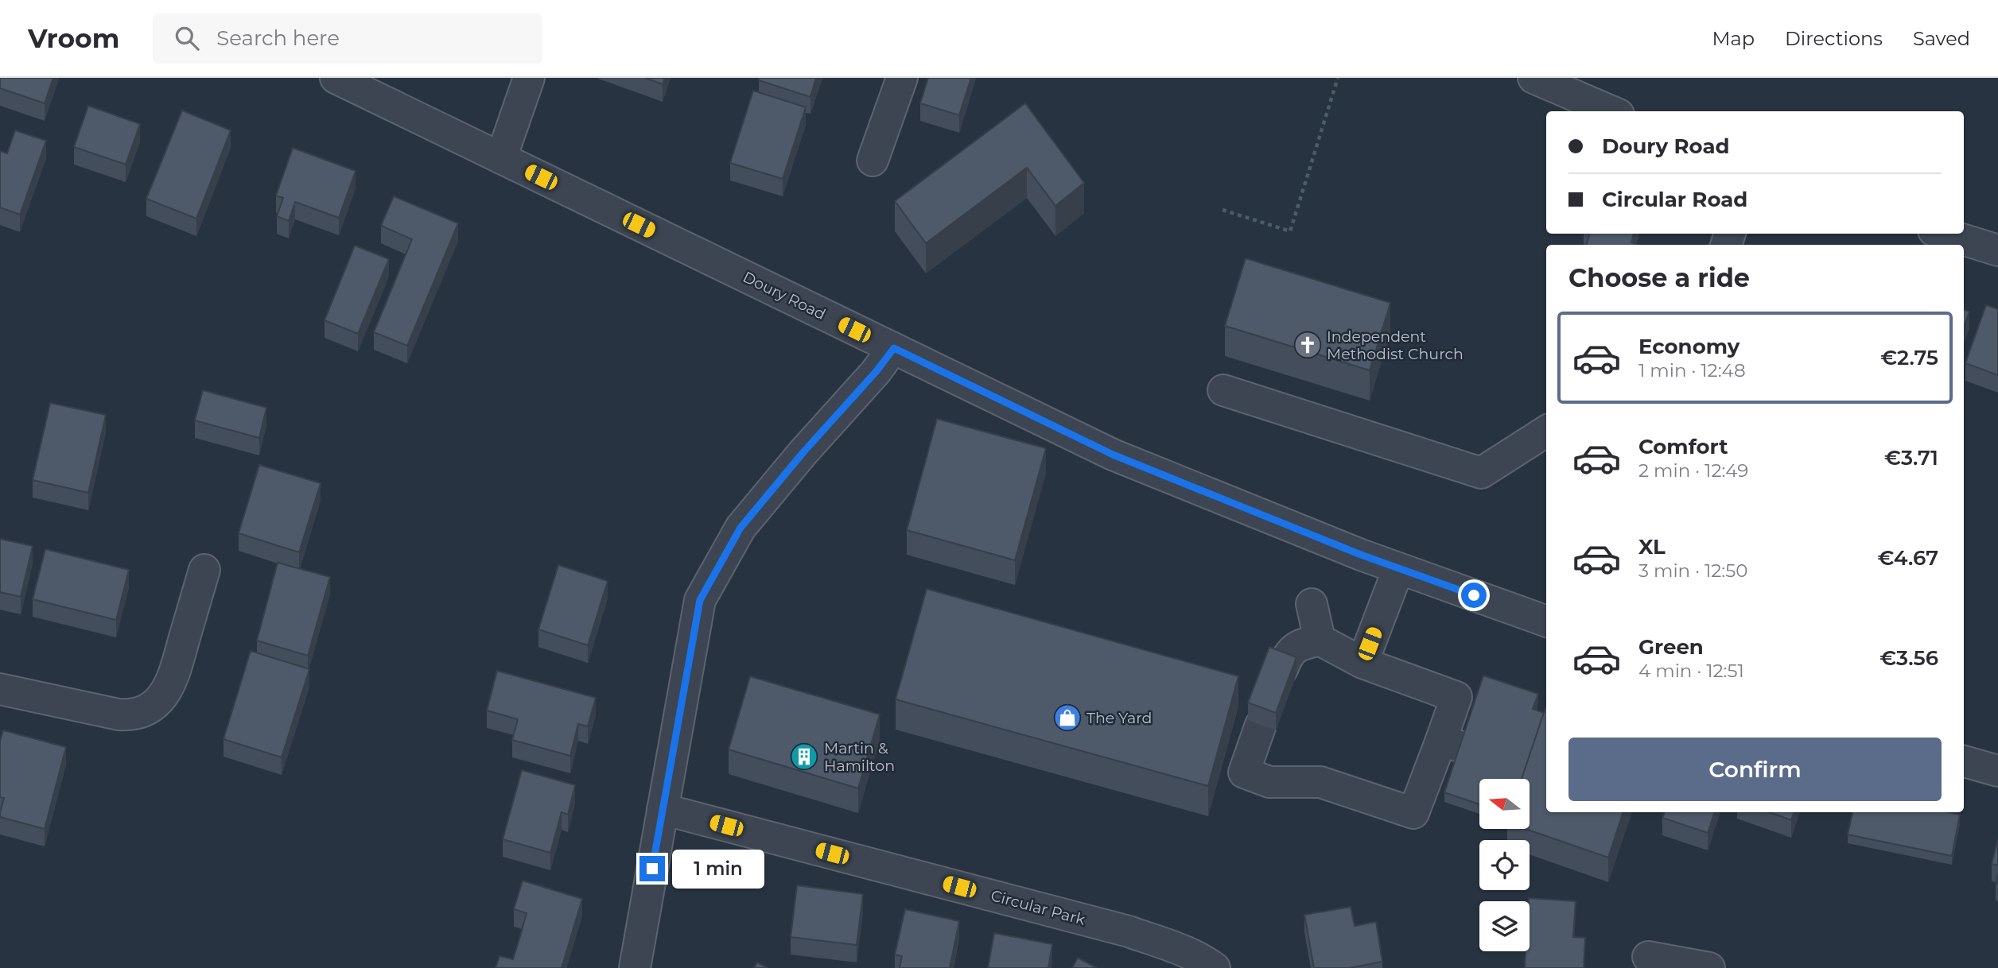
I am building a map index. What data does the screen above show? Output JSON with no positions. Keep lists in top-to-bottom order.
{
  "streets": {
    "street": ["Doury Road", "Circular Park"]
  },
  "places": {
    "church": ["Independent Methodist Church"],
    "shop": ["The Yard"],
    "building": ["Martin & Hamilton"]
  },
  "north": "left",
  "page": {
    "header": "Vroom",
    "search": "Search here",
    "nav": ["Map", "Directions", "Saved"],
    "banner": ["Doury Road", "Circular Road"],
    "heading": "Choose a ride",
    "list": [
      {
        "name": "Economy",
        "note": "1 min · 12:48",
        "value": "€2.75"
      },
      {
        "name": "Comfort",
        "note": "2 min · 12:49",
        "value": "€3.71"
      },
      {
        "name": "XL",
        "note": "3 min · 12:50",
        "value": "€4.67"
      },
      {
        "name": "Green",
        "note": "4 min · 12:51",
        "value": "€3.56"
      }
    ],
    "buttons": "Confirm",
    "bubble": "1 min"
  }
}
